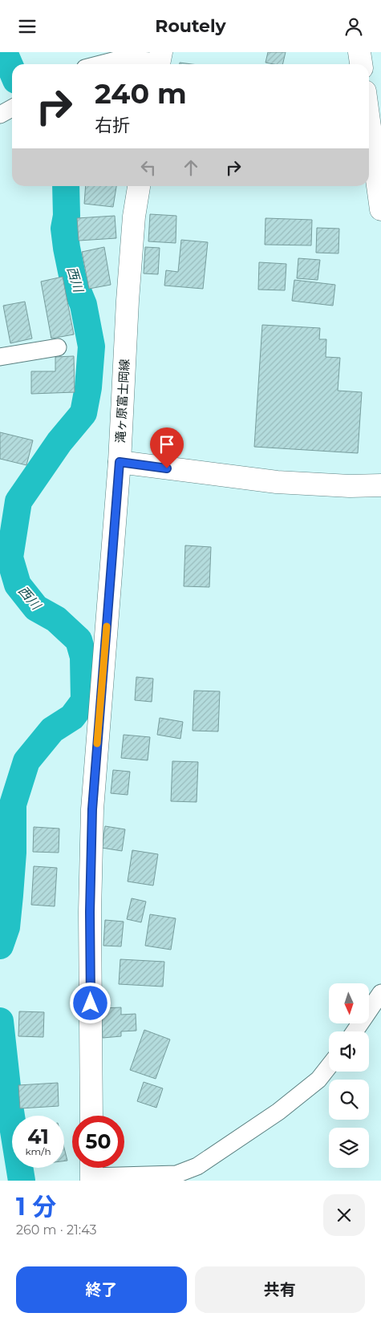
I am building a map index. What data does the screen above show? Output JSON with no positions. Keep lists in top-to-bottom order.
{
  "streets": {
    "main road": ["滝ヶ原富士岡線"]
  },
  "water": ["西川"],
  "north": "bottom",
  "page": {
    "header": "Routely",
    "turn": ["240 m", "右折"],
    "speed": "41 km/h",
    "limit": "50",
    "heading": ["1 分", "260 m · 21:43"],
    "buttons": ["終了", "共有"]
  }
}
